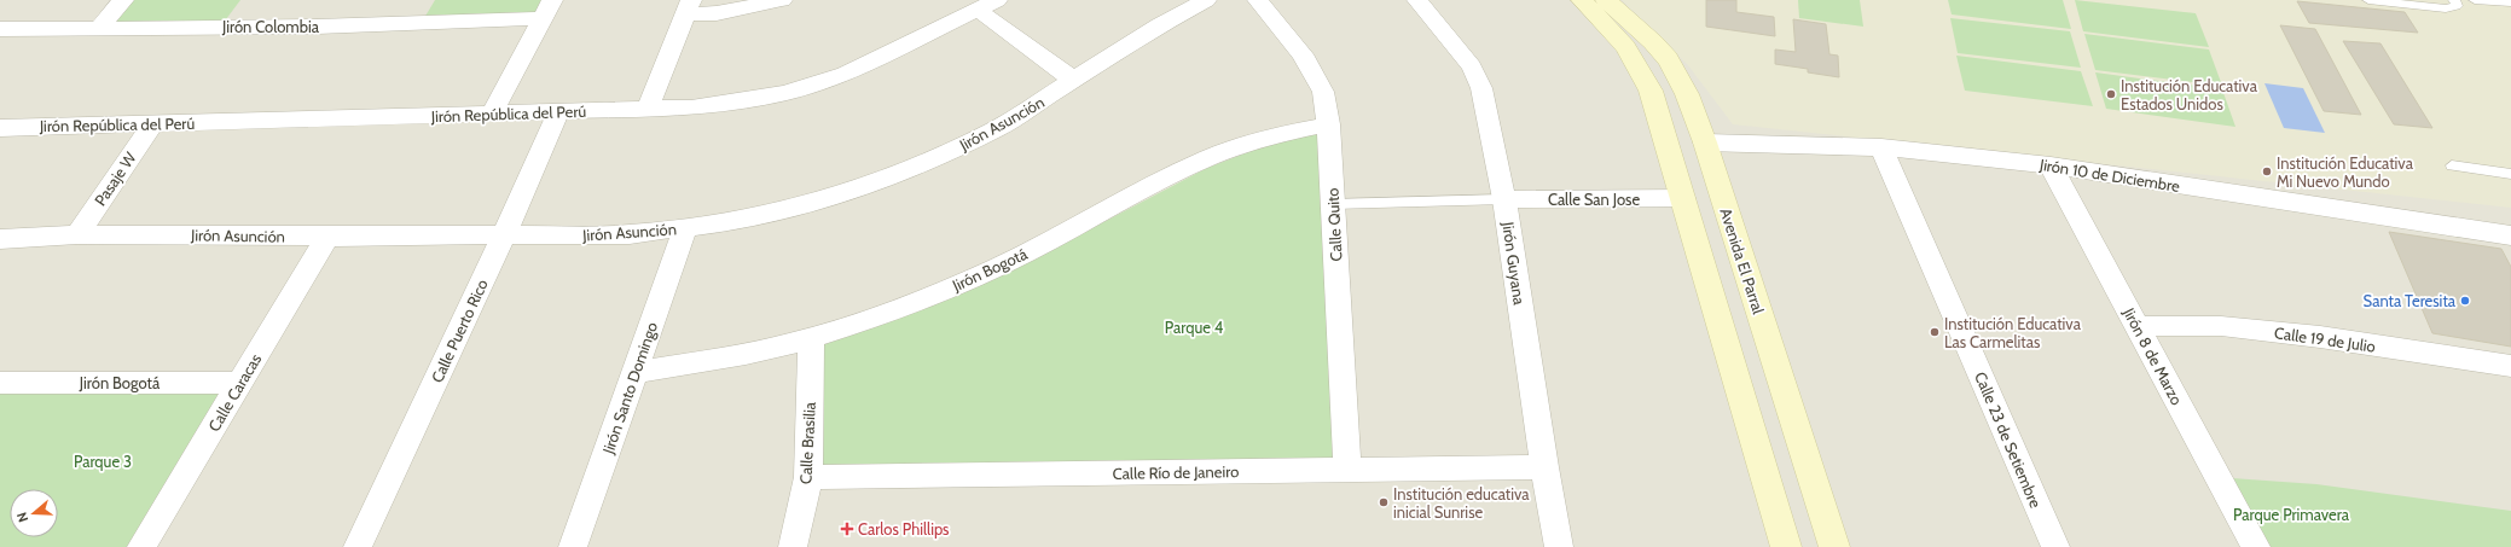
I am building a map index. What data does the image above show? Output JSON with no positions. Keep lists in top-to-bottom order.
{
  "streets": {
    "street": [
      "Jirón Colombia",
      "Jirón República del Perú",
      "Jirón Asunción",
      "Jirón 10 de Diciembre",
      "Pasaje W",
      "Calle San Jose",
      "Calle Quito",
      "Avenida El Parral",
      "Jirón Guyana",
      "Jirón Bogotá",
      "Calle Puerto Rico",
      "Calle 19 de Julio",
      "Jirón 8 de Marzo",
      "Jirón Santo Domingo",
      "Calle Caracas",
      "Calle 23 de Setiembre",
      "Calle Brasilia",
      "Calle Río de Janeiro"
    ]
  },
  "crossings": [
    ["Jirón República del Perú", "Pasaje W"],
    ["Jirón República del Perú", "Calle Puerto Rico"],
    ["Jirón Asunción", "Pasaje W"],
    ["Jirón Asunción", "Calle Puerto Rico"],
    ["Jirón Asunción", "Jirón Santo Domingo"],
    ["Jirón Asunción", "Calle Caracas"],
    ["Jirón 10 de Diciembre", "Avenida El Parral"],
    ["Jirón 10 de Diciembre", "Jirón 8 de Marzo"],
    ["Jirón 10 de Diciembre", "Calle 23 de Setiembre"],
    ["Calle San Jose", "Jirón Guyana"],
    ["Calle Quito", "Jirón Bogotá"],
    ["Calle Quito", "Calle Río de Janeiro"],
    ["Jirón Guyana", "Calle Río de Janeiro"],
    ["Jirón Bogotá", "Jirón Santo Domingo"],
    ["Jirón Bogotá", "Calle Caracas"],
    ["Jirón Bogotá", "Calle Brasilia"],
    ["Calle 19 de Julio", "Jirón 8 de Marzo"],
    ["Calle Brasilia", "Calle Río de Janeiro"]
  ],
  "parks": ["Parque 4", "Parque 3", "Parque Primavera"],
  "places": {
    "other": [
      "Institución Educativa Estados Unidos",
      "Institución Educativa Mi Nuevo Mundo",
      "Santa Teresita",
      "Institución Educativa Las Carmelitas",
      "Institución educativa inicial Sunrise"
    ],
    "health": ["Carlos Phillips"]
  },
  "north": "left"
}
